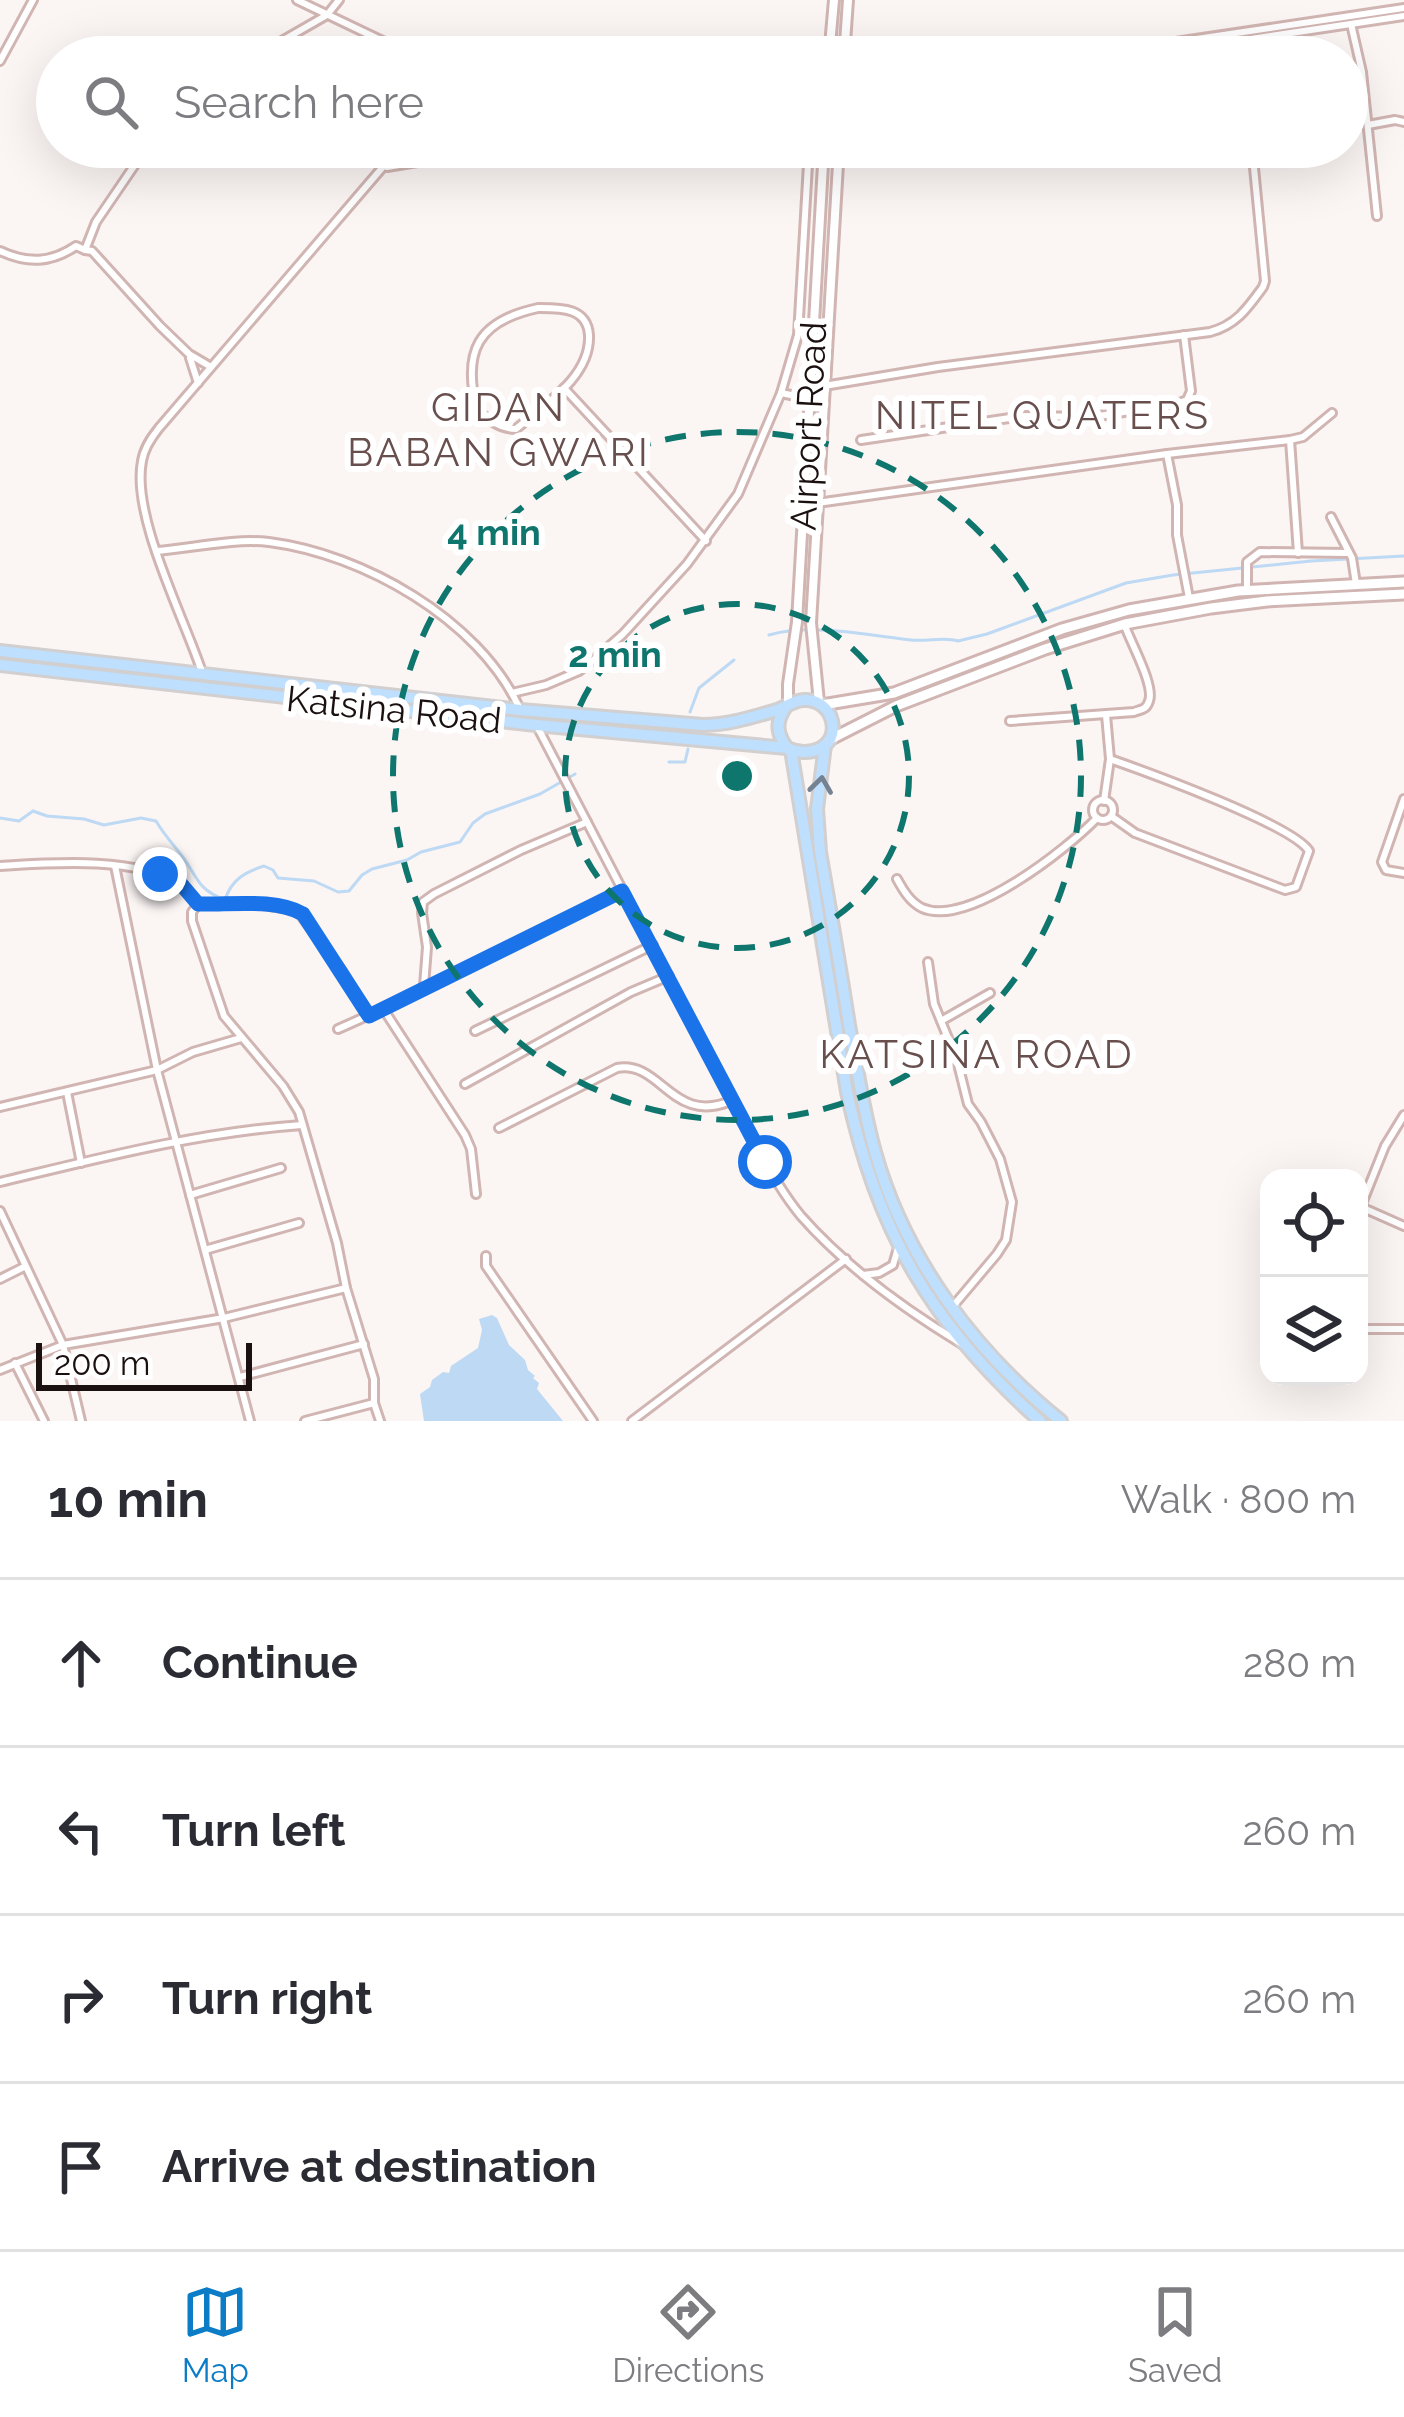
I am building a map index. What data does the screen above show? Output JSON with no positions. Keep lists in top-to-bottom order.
{
  "streets": {
    "highway": ["Katsina Road"],
    "street": ["Airport Road"]
  },
  "crossings": [
    ["Airport Road", "Katsina Road"]
  ],
  "districts": ["GIDAN BABAN GWARI", "NITEL QUATERS", "KATSINA ROAD"],
  "scale_bar": "200 m",
  "page": {
    "search": "Search here",
    "scale": "200 m",
    "heading": ["10 min", "Walk · 800 m"],
    "list": [
      ["Continue", "280 m"],
      ["Turn left", "260 m"],
      ["Turn right", "260 m"],
      "Arrive at destination"
    ],
    "nav": ["Map", "Directions", "Saved"]
  },
  "rings": ["4 min", "2 min"]
}
